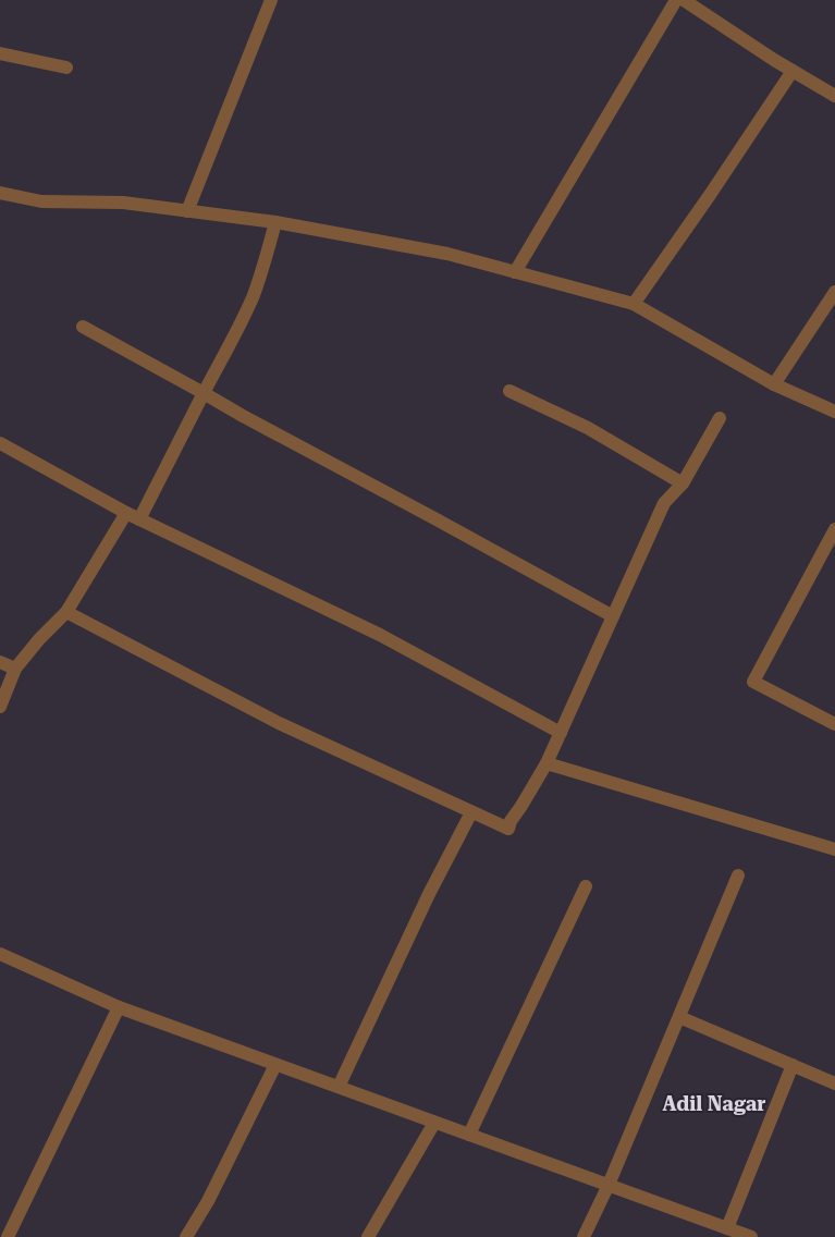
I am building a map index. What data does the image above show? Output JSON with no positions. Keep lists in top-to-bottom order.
{
  "districts": ["Adil Nagar"]
}
